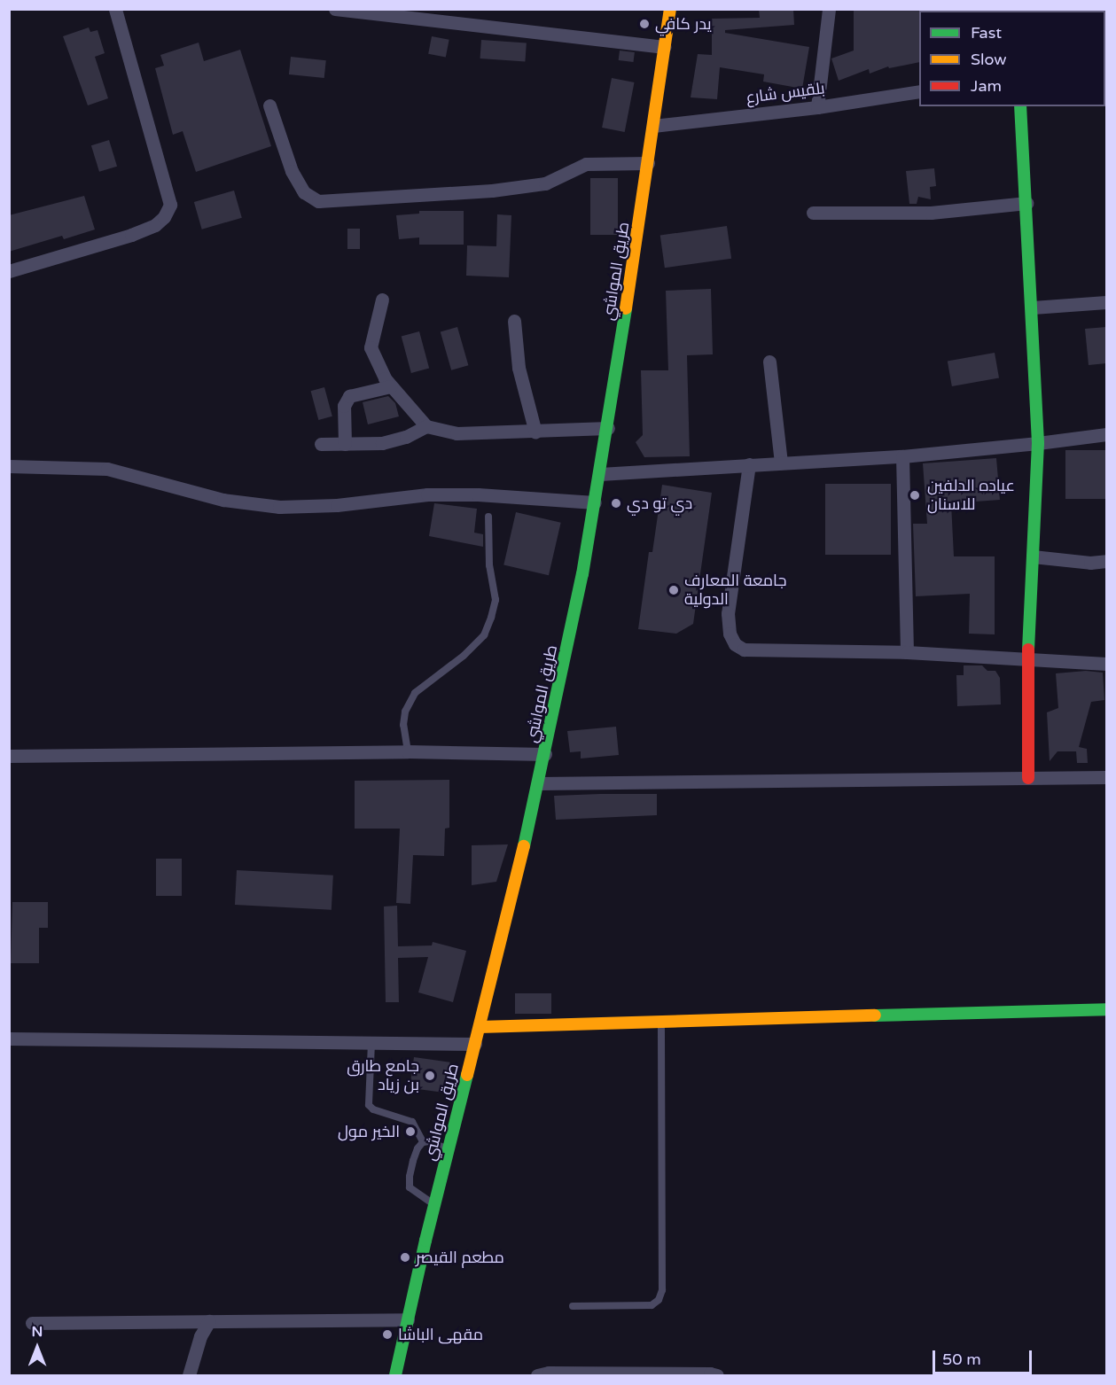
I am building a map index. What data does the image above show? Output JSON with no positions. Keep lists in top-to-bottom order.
{
  "streets": {
    "main road": ["طريق المواشي"],
    "street": ["بلقيس شارع"]
  },
  "crossings": [
    ["بلقيس شارع", "طريق المواشي"]
  ],
  "places": [
    "يدر كافي",
    "عياده الدلفين للاسنان",
    "دي تو دي",
    "جامعة المعارف الدولية",
    "جامع طارق بن زياد",
    "الخير مول",
    "مطعم القيصر",
    "مقهى الباشا"
  ],
  "legend": ["Fast", "Slow", "Jam"],
  "scale_bar": "50 m",
  "north": "top"
}
